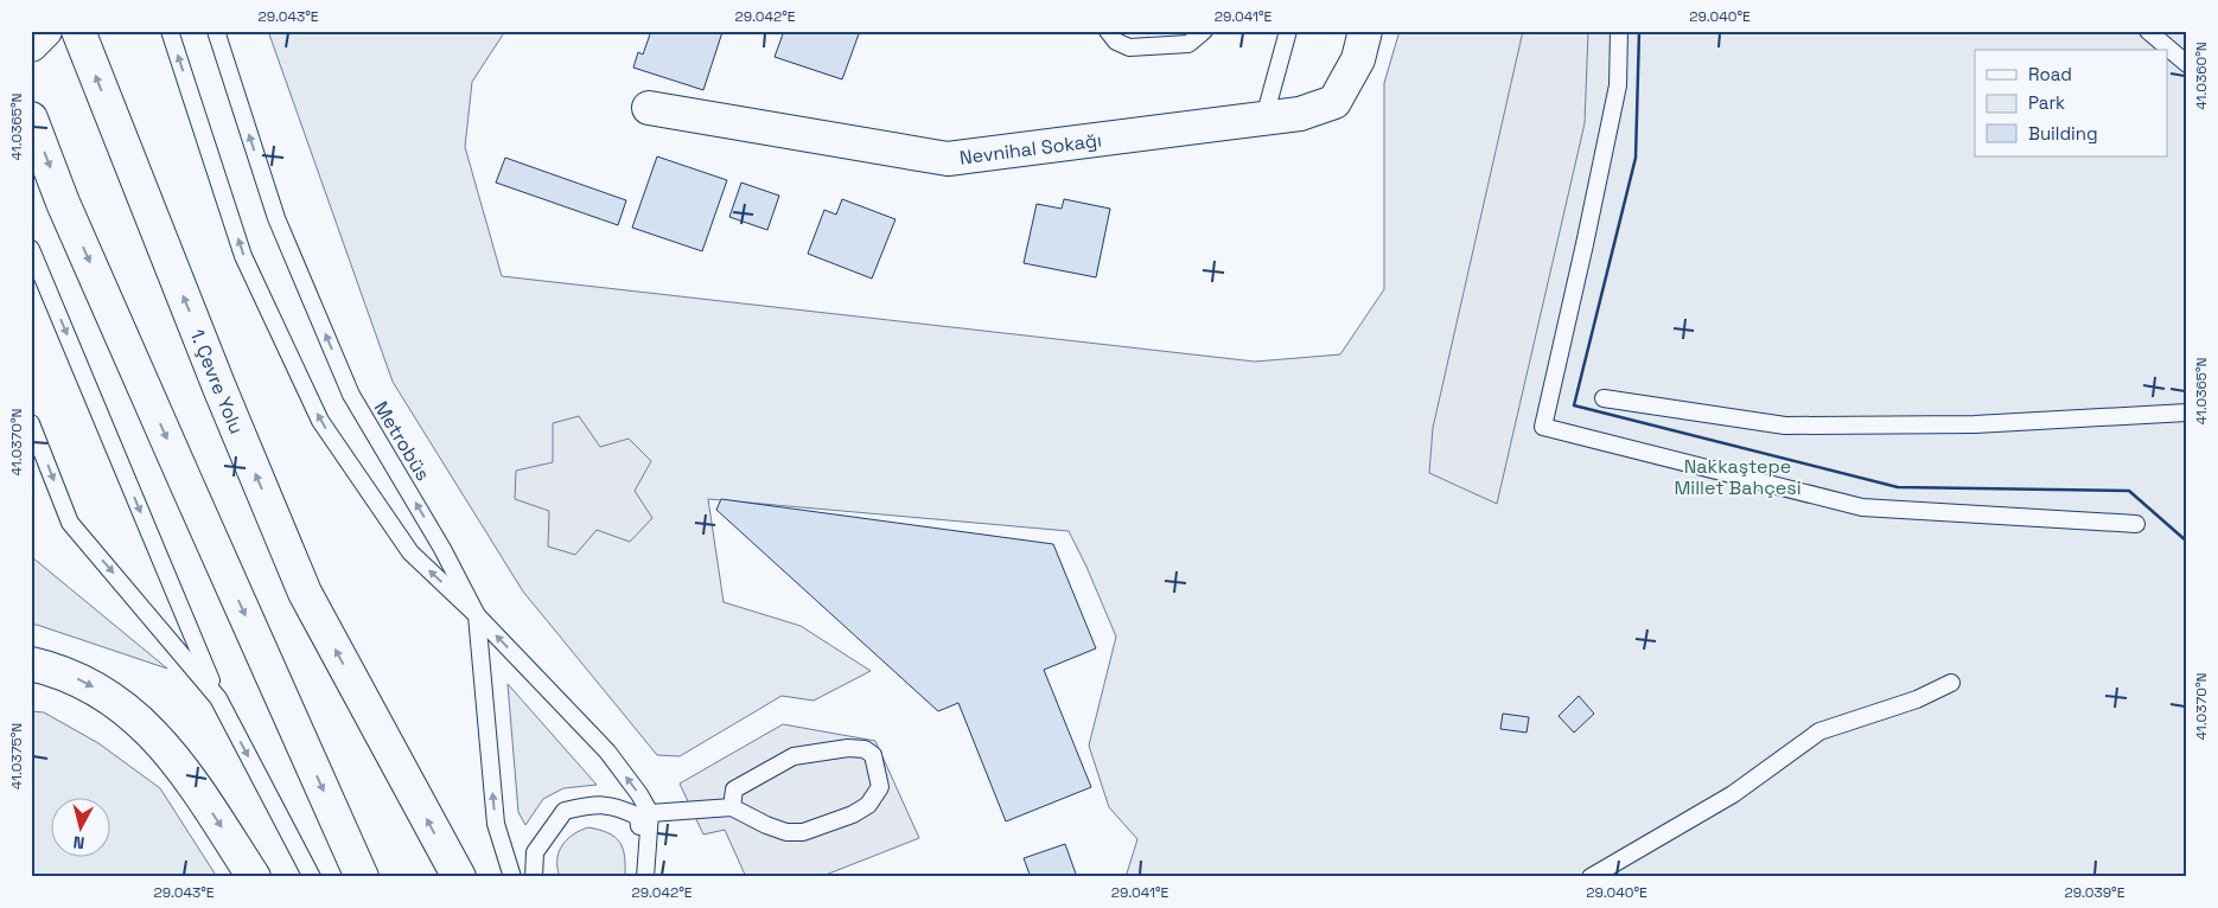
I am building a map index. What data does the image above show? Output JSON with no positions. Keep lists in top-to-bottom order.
{
  "streets": {
    "main road": ["Nevnihal Sokağı", "1. Çevre Yolu"],
    "lane": ["Metrobüs"]
  },
  "parks": ["Nakkaştepe Millet Bahçesi"],
  "legend": ["Road", "Park", "Building"],
  "north": "bottom",
  "coordinates": [
    "29.043°E",
    "29.042°E",
    "29.041°E",
    "29.040°E",
    "41.0360°N",
    "41.0365°N",
    "41.0370°N",
    "41.0375°N",
    "29.039°E"
  ]
}
